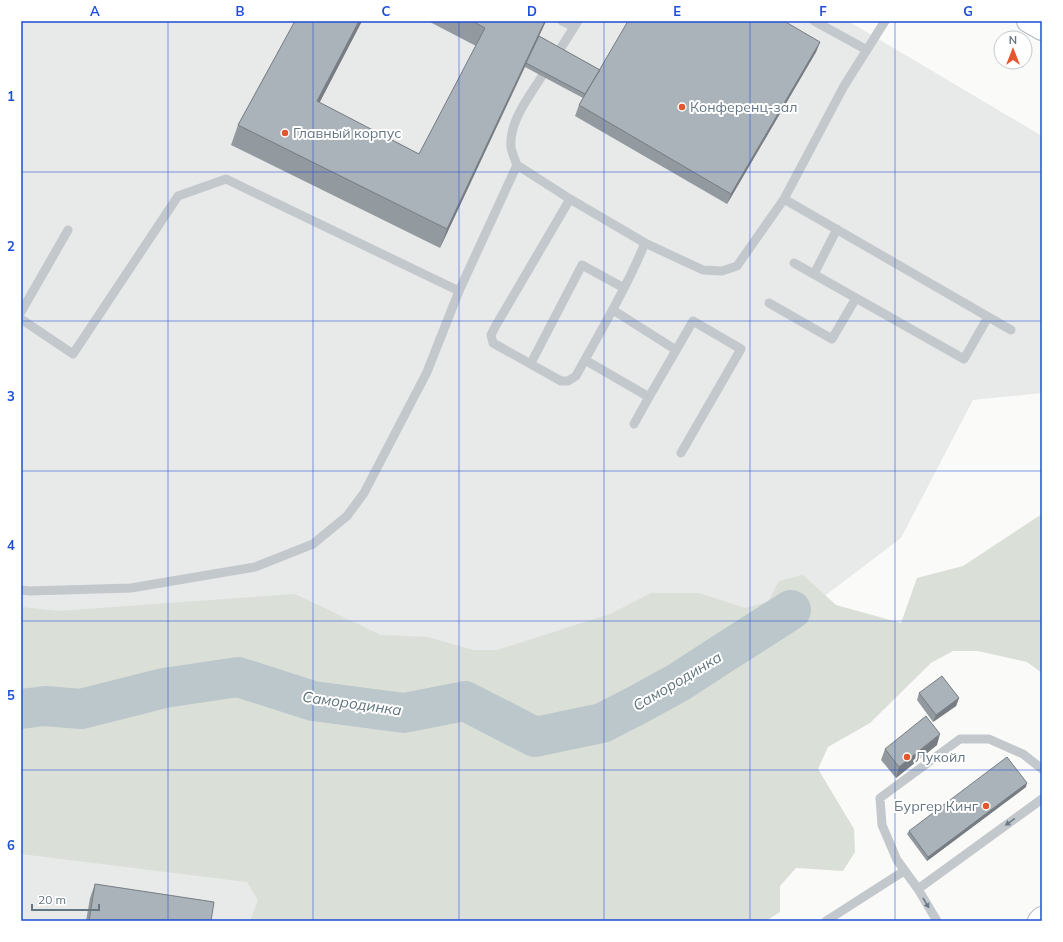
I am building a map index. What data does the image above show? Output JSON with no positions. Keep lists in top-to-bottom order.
{
  "water": ["Самородинка"],
  "places": [
    "Конференц-зал",
    "Главный корпус",
    "Лукойл",
    "Бургер Кинг"
  ],
  "scale_bar": "20 m",
  "north": "top",
  "grid": {
    "columns": [
      "A",
      "B",
      "C",
      "D",
      "E",
      "F",
      "G"
    ],
    "rows": [
      "1",
      "2",
      "3",
      "4",
      "5",
      "6"
    ]
  }
}
